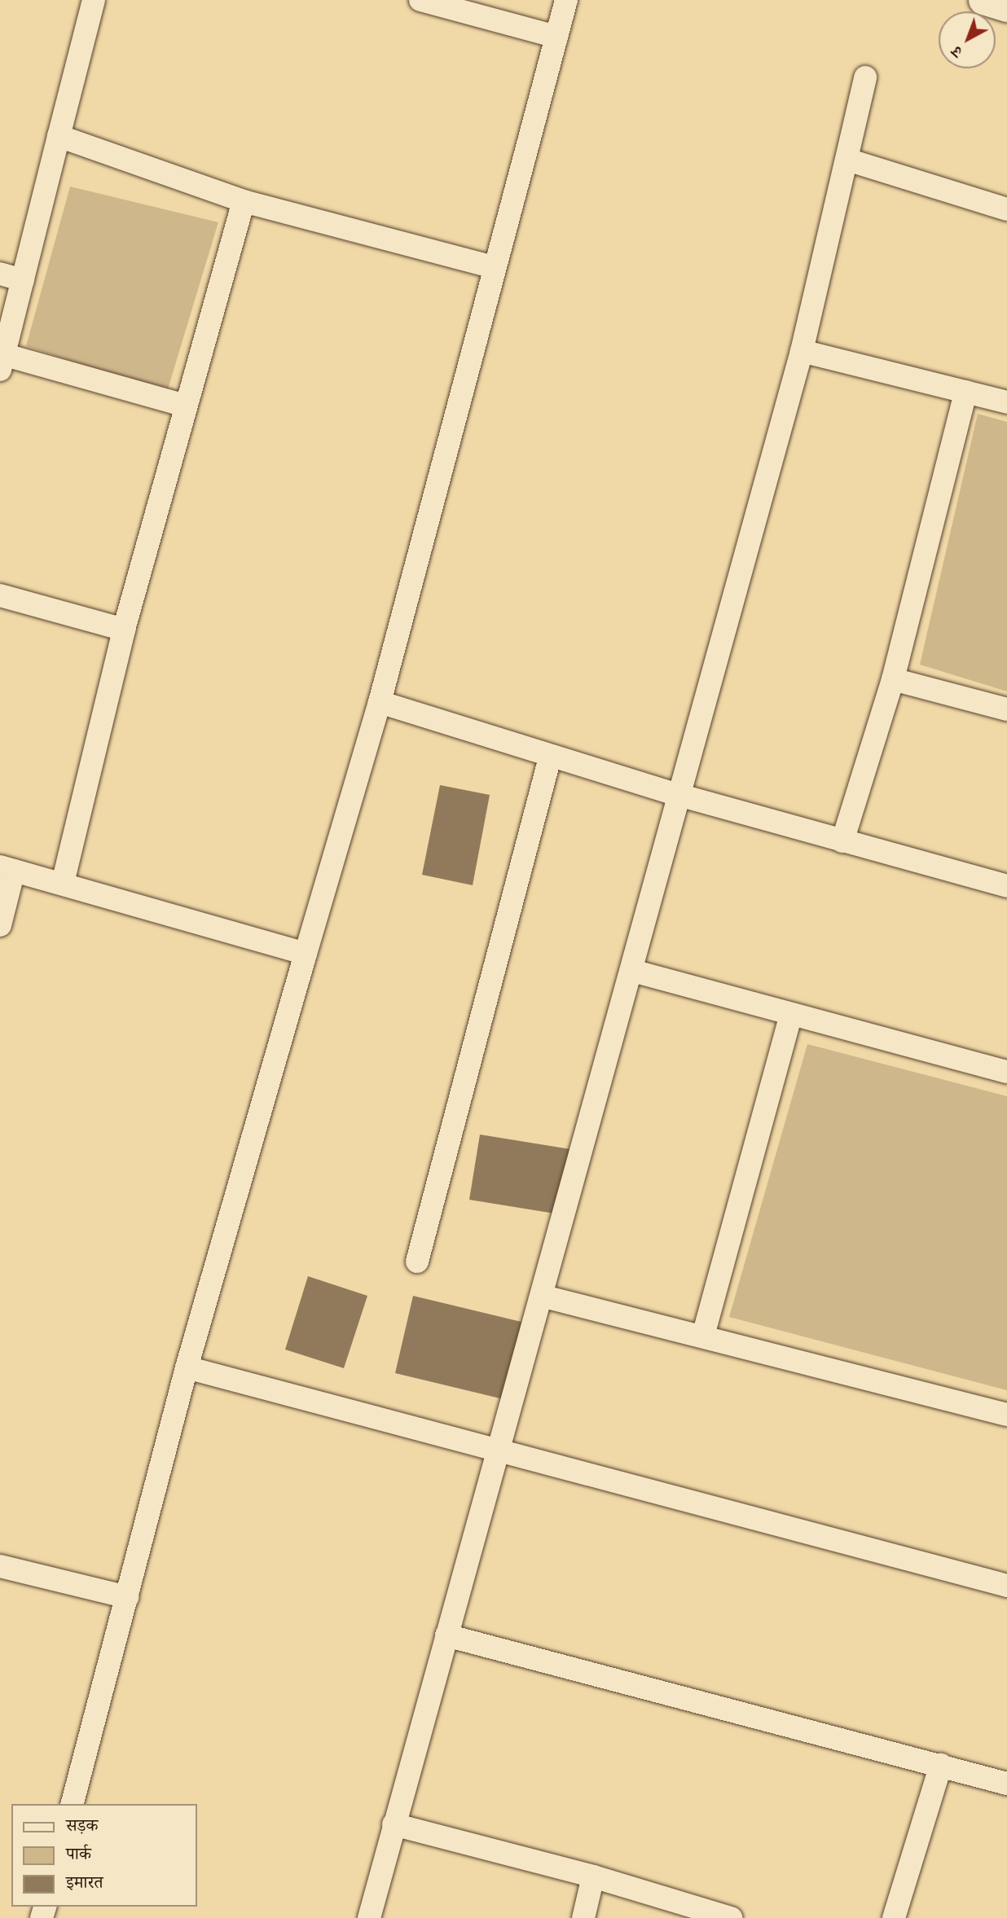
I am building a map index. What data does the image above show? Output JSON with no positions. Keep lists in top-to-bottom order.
{
  "legend": ["सड़क", "पार्क", "इमारत"],
  "north": "bottom left"
}
